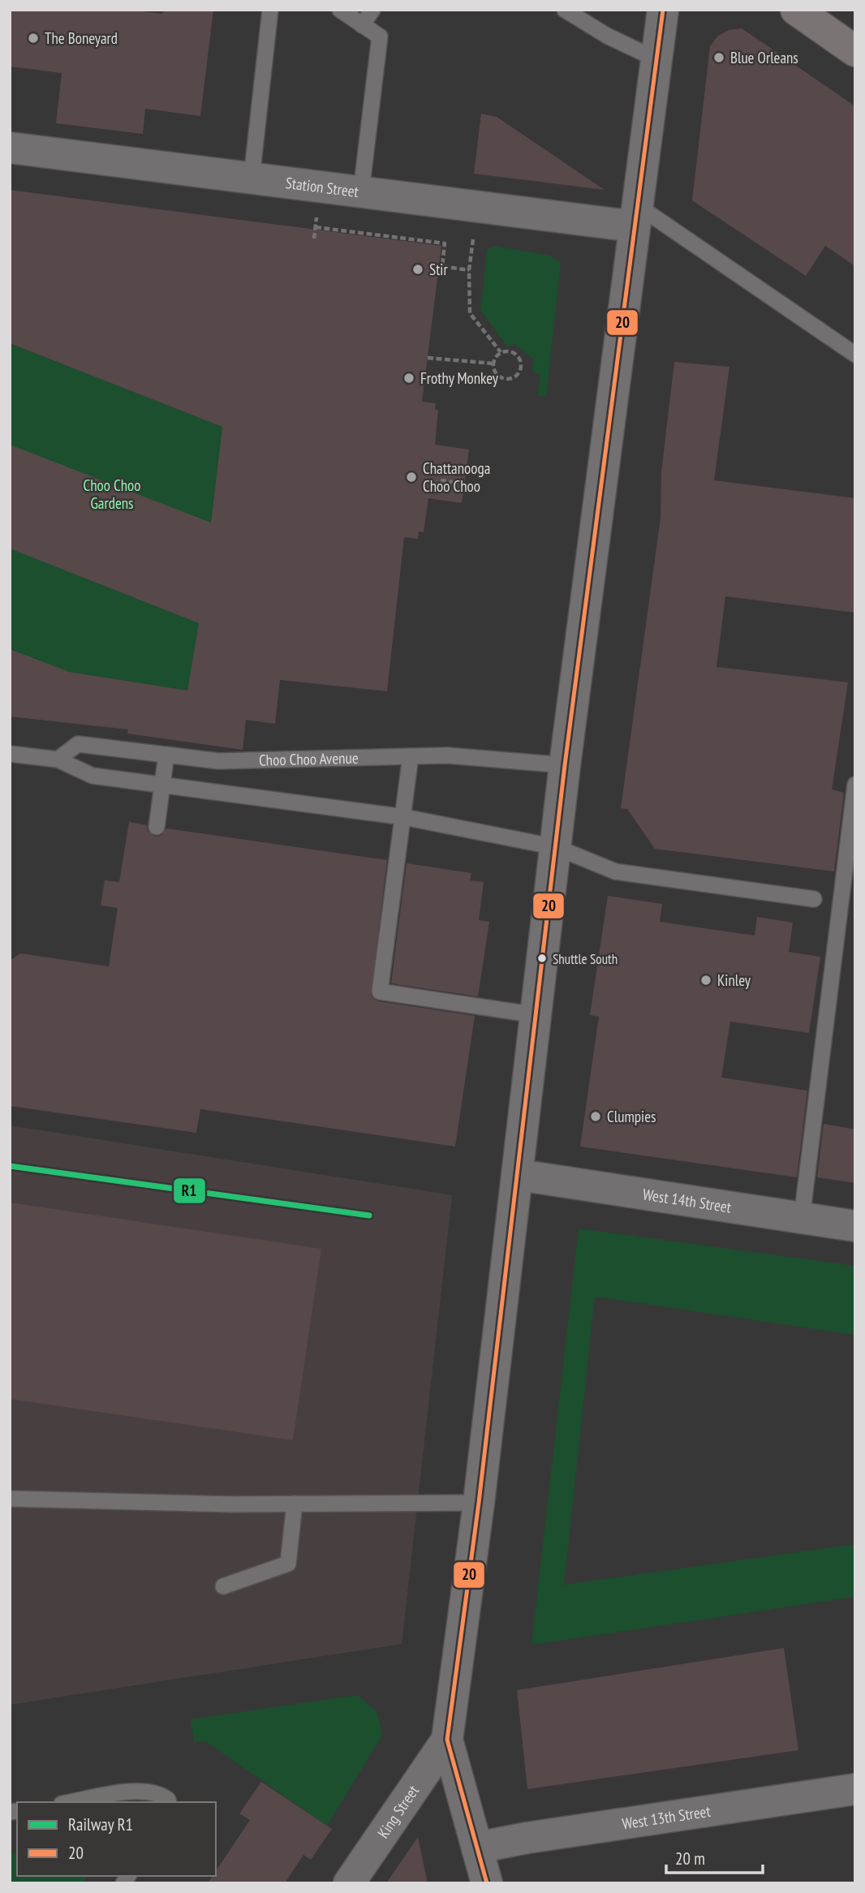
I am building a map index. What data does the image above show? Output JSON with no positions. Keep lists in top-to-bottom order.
{
  "streets": {
    "main road": [
      "Station Street",
      "West 14th Street",
      "King Street",
      "West 13th Street"
    ],
    "lane": ["Choo Choo Avenue"]
  },
  "parks": ["Choo Choo Gardens"],
  "places": [
    "The Boneyard",
    "Blue Orleans",
    "Stir",
    "Frothy Monkey",
    "Chattanooga Choo Choo",
    "Shuttle South",
    "Kinley",
    "Clumpies"
  ],
  "lines": ["transit line 20", "rail line R1"],
  "legend": ["Railway R1", "20"],
  "scale_bar": "20 m"
}
